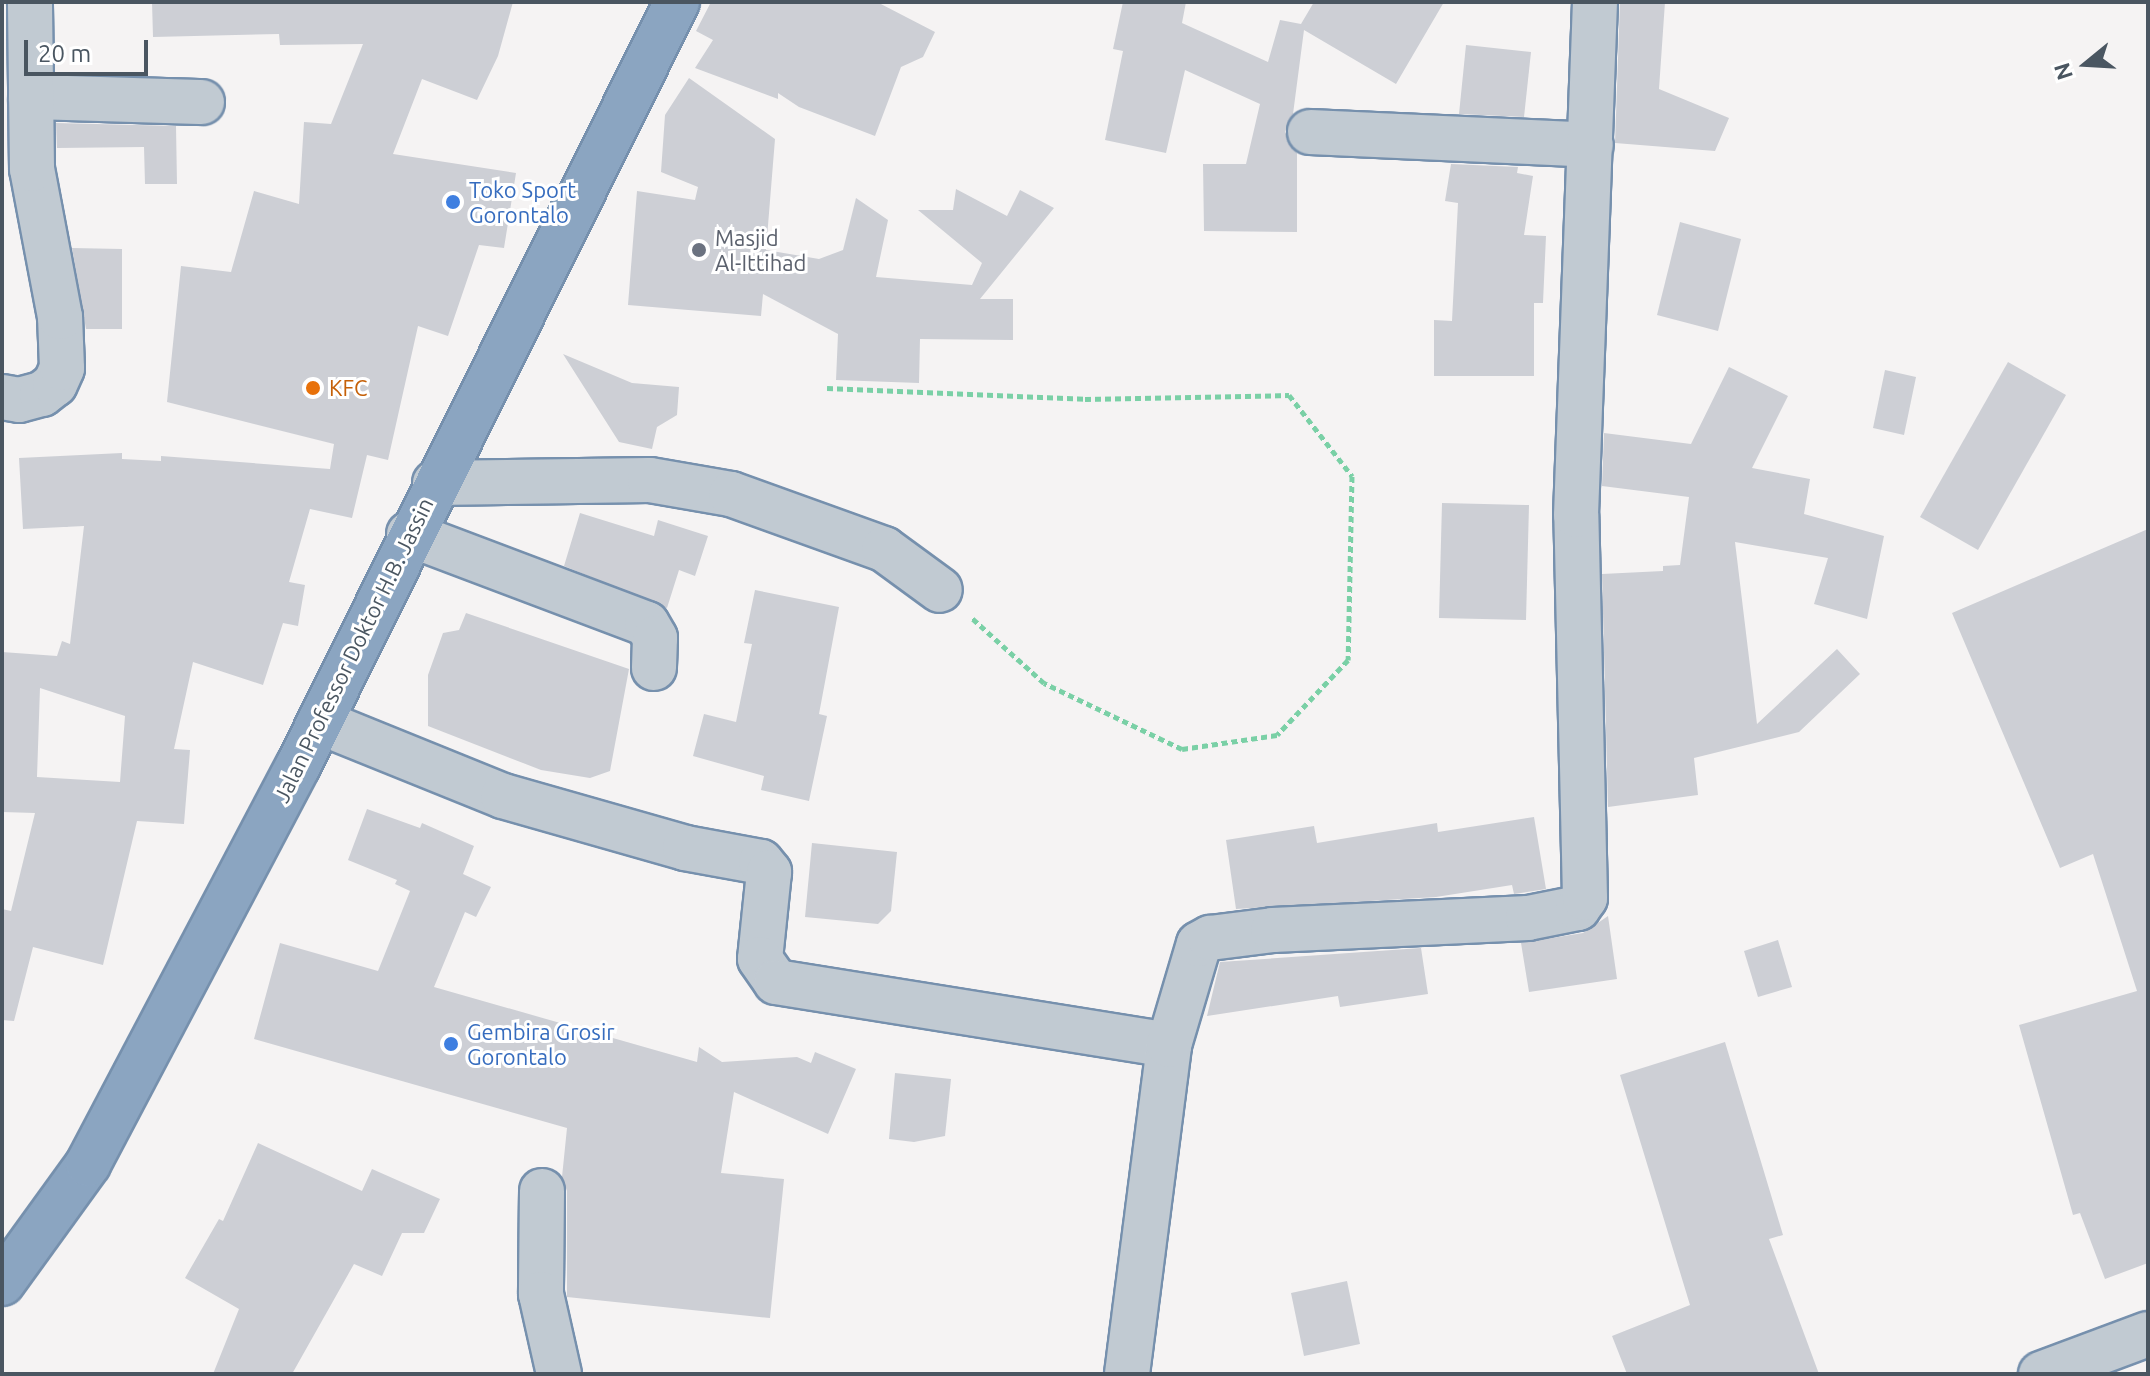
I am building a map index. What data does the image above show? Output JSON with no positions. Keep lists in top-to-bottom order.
{
  "streets": {
    "highway": ["Jalan Professor Doktor H.B. Jassin"]
  },
  "places": [
    "Toko Sport Gorontalo",
    "Masjid Al-Ittihad",
    "KFC",
    "Gembira Grosir Gorontalo"
  ],
  "scale_bar": "20 m",
  "north": "left"
}
